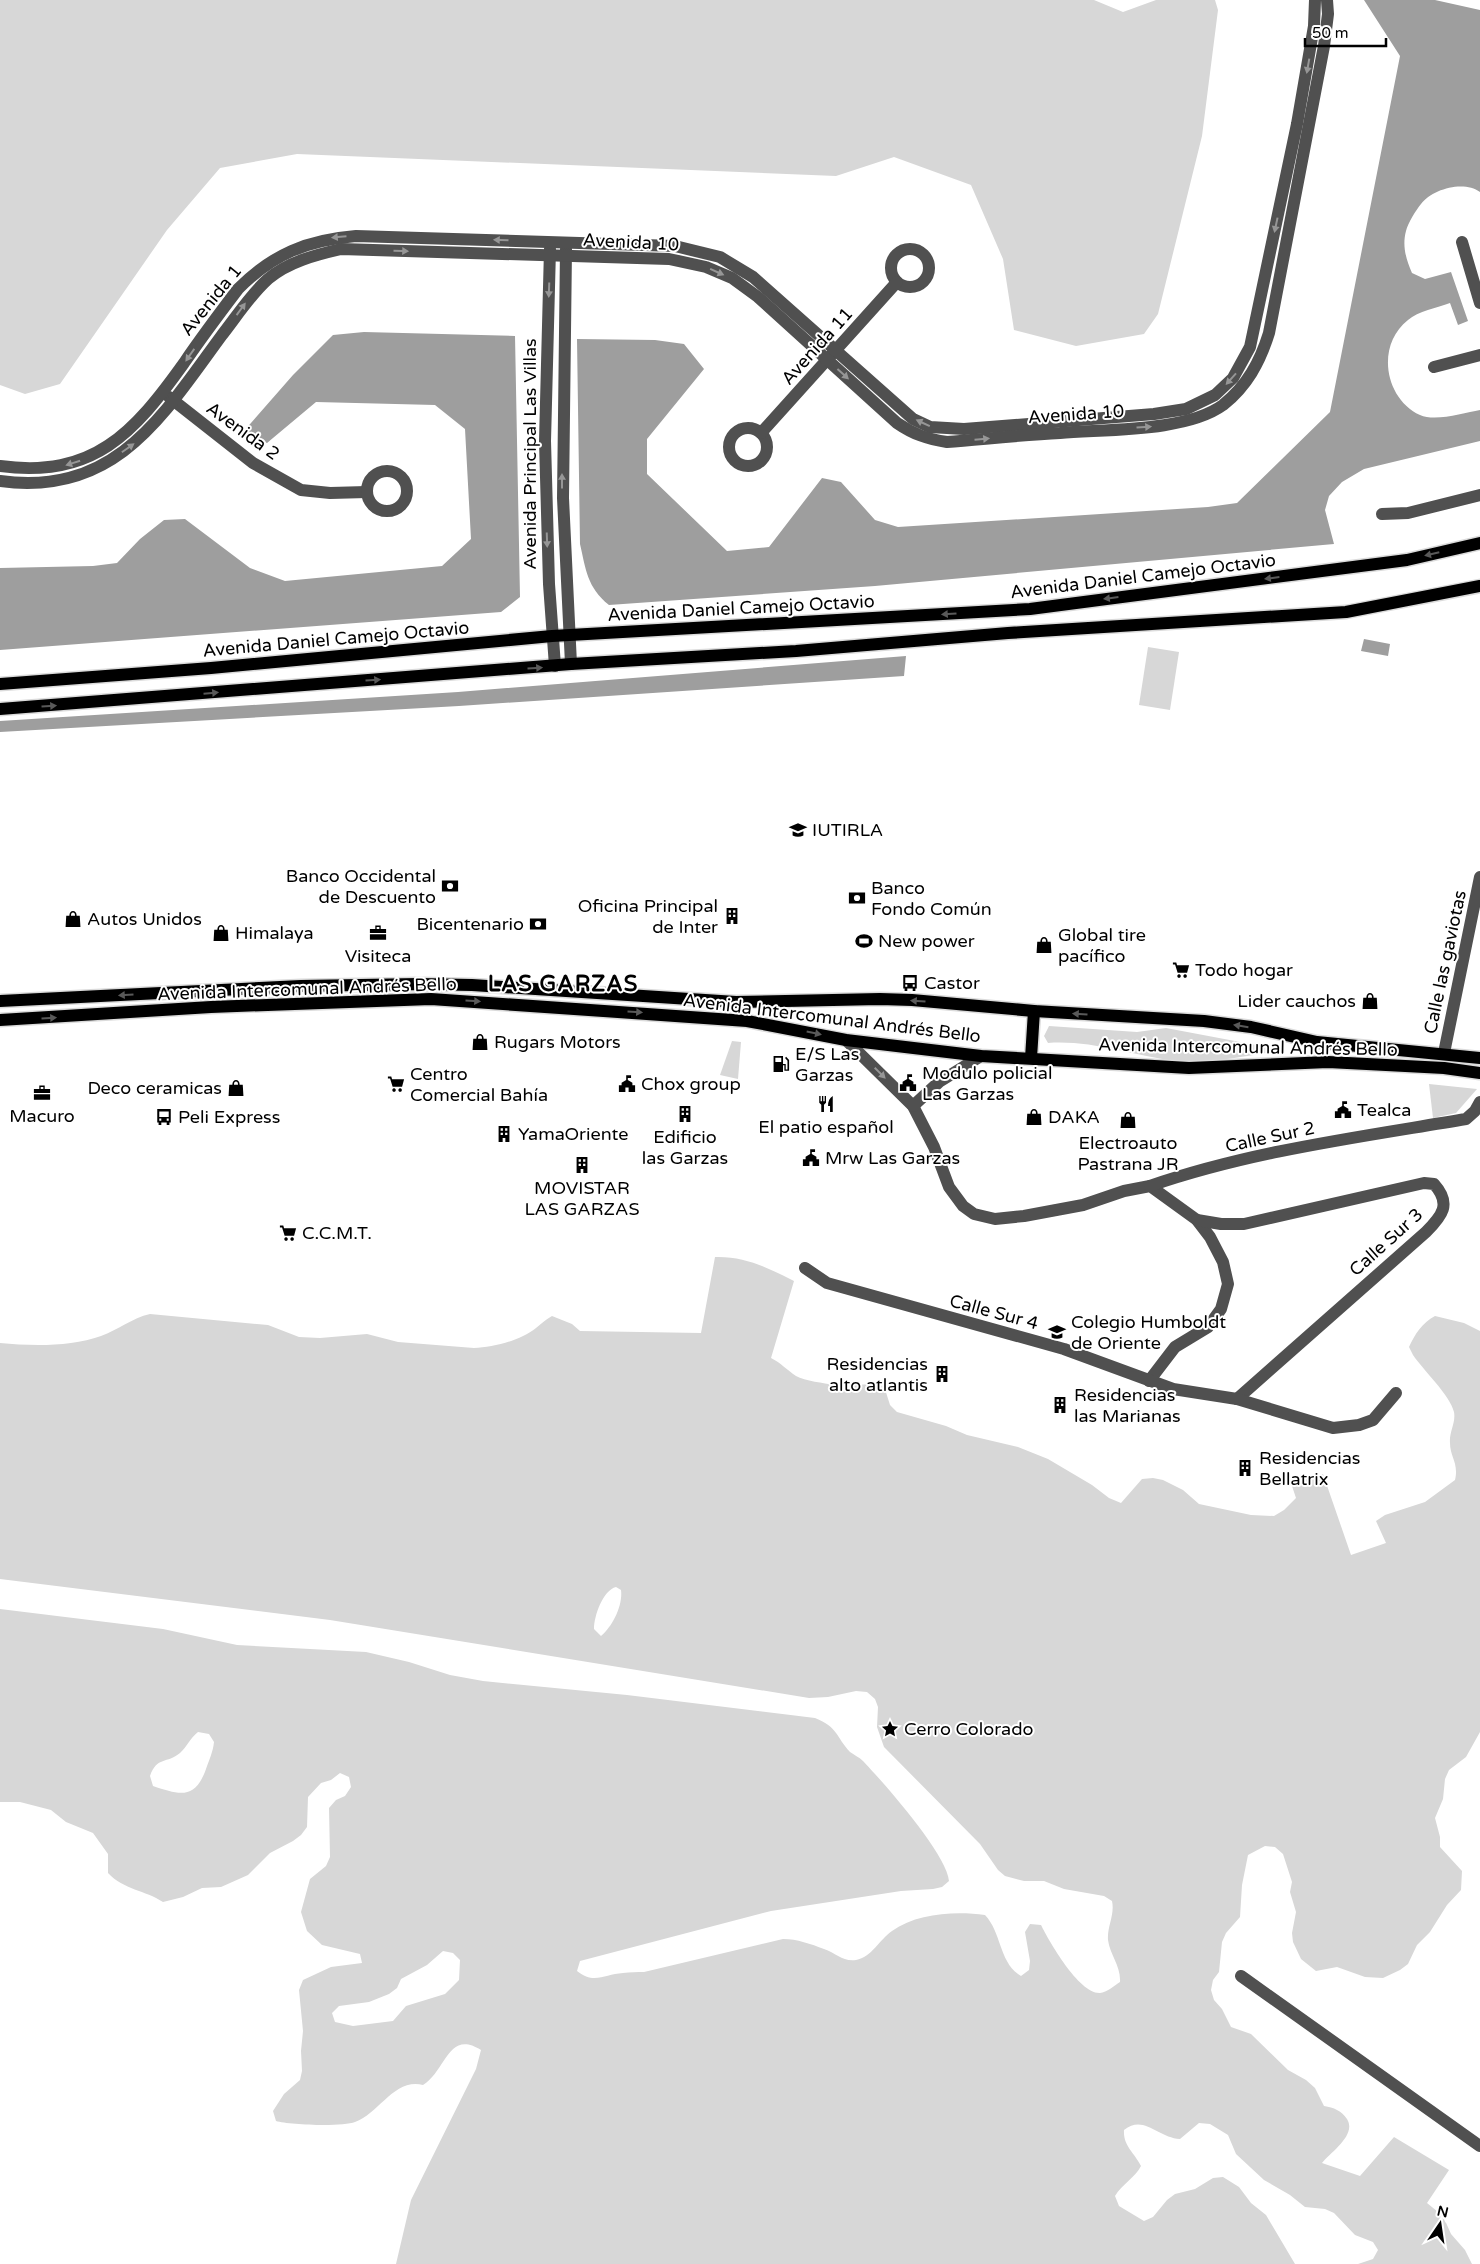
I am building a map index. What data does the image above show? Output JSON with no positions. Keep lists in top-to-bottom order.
{
  "streets": {
    "main road": ["Avenida Daniel Camejo Octavio", "Avenida Intercomunal Andrés Bello"],
    "street": [
      "Avenida 10",
      "Avenida 1",
      "Avenida 11",
      "Avenida 2",
      "Avenida Principal Las Villas",
      "Calle las gaviotas",
      "Calle Sur 2",
      "Calle Sur 3",
      "Calle Sur 4"
    ]
  },
  "crossings": [
    ["Avenida 10", "Avenida 1"],
    ["Avenida 10", "Avenida 11"],
    ["Avenida 10", "Avenida Principal Las Villas"],
    ["Avenida 1", "Avenida 2"],
    ["Avenida 1", "Avenida Principal Las Villas"],
    ["Avenida Principal Las Villas", "Avenida Daniel Camejo Octavio"],
    ["Calle las gaviotas", "Avenida Intercomunal Andrés Bello"],
    ["Avenida Intercomunal Andrés Bello", "Calle Sur 2"],
    ["Calle Sur 3", "Calle Sur 4"]
  ],
  "districts": ["LAS GARZAS"],
  "places": {
    "school or university": ["IUTIRLA", "Colegio Humboldt de Oriente"],
    "bank": ["Banco Occidental de Descuento", "Banco Fondo Común", "Bicentenario"],
    "building": [
      "Oficina Principal de Inter",
      "Edificio las Garzas",
      "YamaOriente",
      "MOVISTAR LAS GARZAS",
      "Residencias alto atlantis",
      "Residencias las Marianas",
      "Residencias Bellatrix"
    ],
    "shop": [
      "Autos Unidos",
      "Himalaya",
      "Global tire pacífico",
      "Lider cauchos",
      "Rugars Motors",
      "Deco ceramicas",
      "DAKA",
      "Electroauto Pastrana JR"
    ],
    "office": ["Visiteca", "Macuro"],
    "sports": ["New power"],
    "supermarket": ["Todo hogar", "Centro Comercial Bahía", "C.C.M.T."],
    "bus stop": ["Castor", "Peli Express"],
    "fuel station": ["E/S Las Garzas"],
    "public building": [
      "Modulo policial Las Garzas",
      "Chox group",
      "Tealca",
      "Mrw Las Garzas"
    ],
    "restaurant": ["El patio español"],
    "place": ["Cerro Colorado"]
  },
  "scale_bar": "50 m",
  "north": "top"
}
